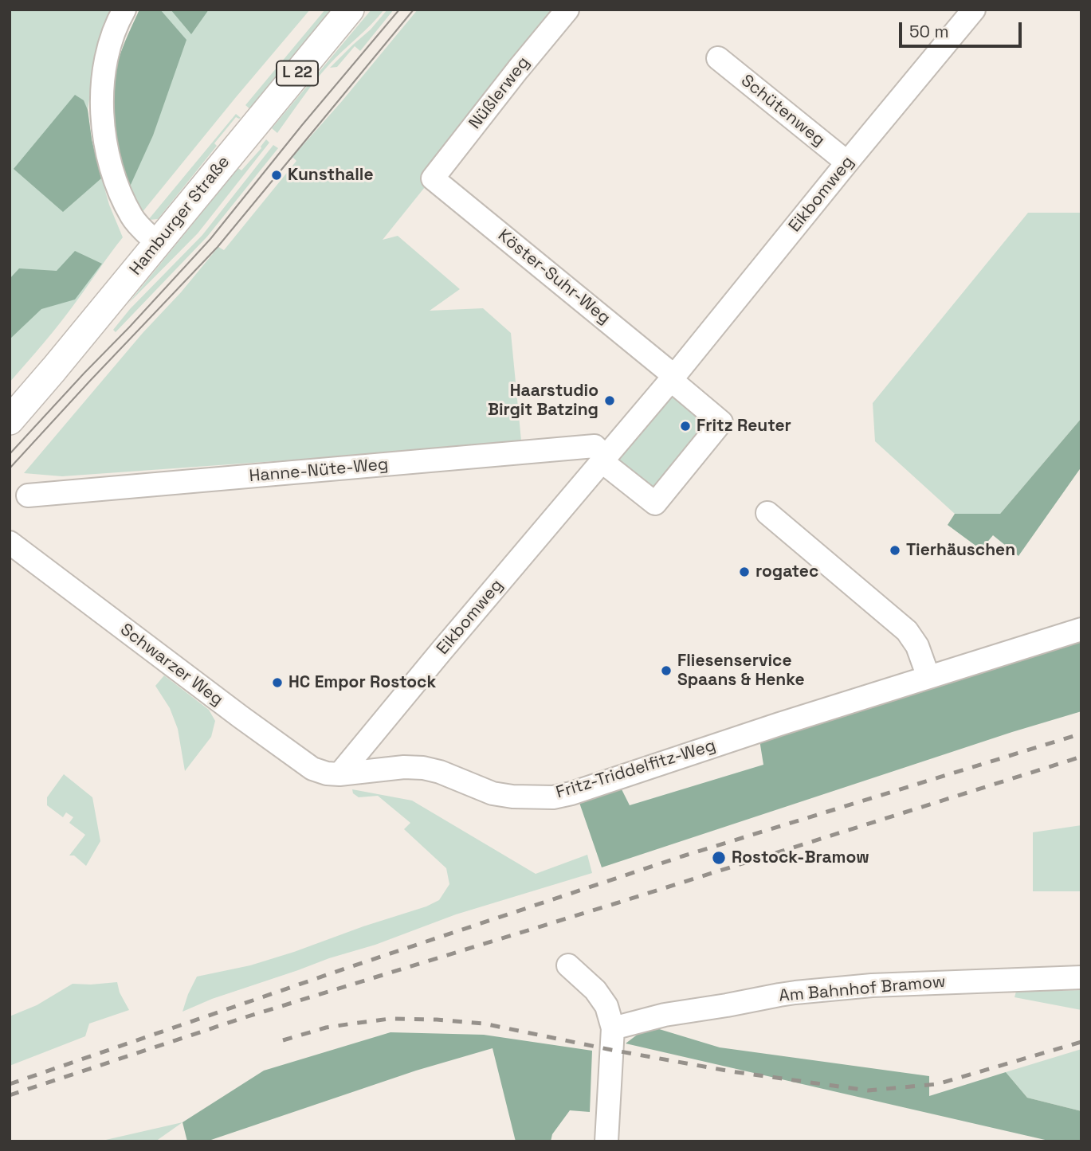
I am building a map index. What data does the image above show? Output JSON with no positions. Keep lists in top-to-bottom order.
{
  "streets": {
    "main road": ["L 22", "Hamburger Straße"],
    "street": [
      "Nüßlerweg",
      "Schütenweg",
      "Eikbomweg",
      "Köster-Suhr-Weg",
      "Hanne-Nüte-Weg",
      "Schwarzer Weg",
      "Fritz-Triddelfitz-Weg",
      "Am Bahnhof Bramow"
    ]
  },
  "crossings": [
    ["Nüßlerweg", "Köster-Suhr-Weg"],
    ["Schütenweg", "Eikbomweg"],
    ["Eikbomweg", "Köster-Suhr-Weg"],
    ["Eikbomweg", "Hanne-Nüte-Weg"],
    ["Eikbomweg", "Schwarzer Weg"],
    ["Eikbomweg", "Fritz-Triddelfitz-Weg"],
    ["Schwarzer Weg", "Fritz-Triddelfitz-Weg"]
  ],
  "places": [
    "Kunsthalle",
    "Haarstudio Birgit Batzing",
    "Fritz Reuter",
    "Tierhäuschen",
    "rogatec",
    "Fliesenservice Spaans & Henke",
    "HC Empor Rostock",
    "Rostock-Bramow"
  ],
  "scale_bar": "50 m"
}
